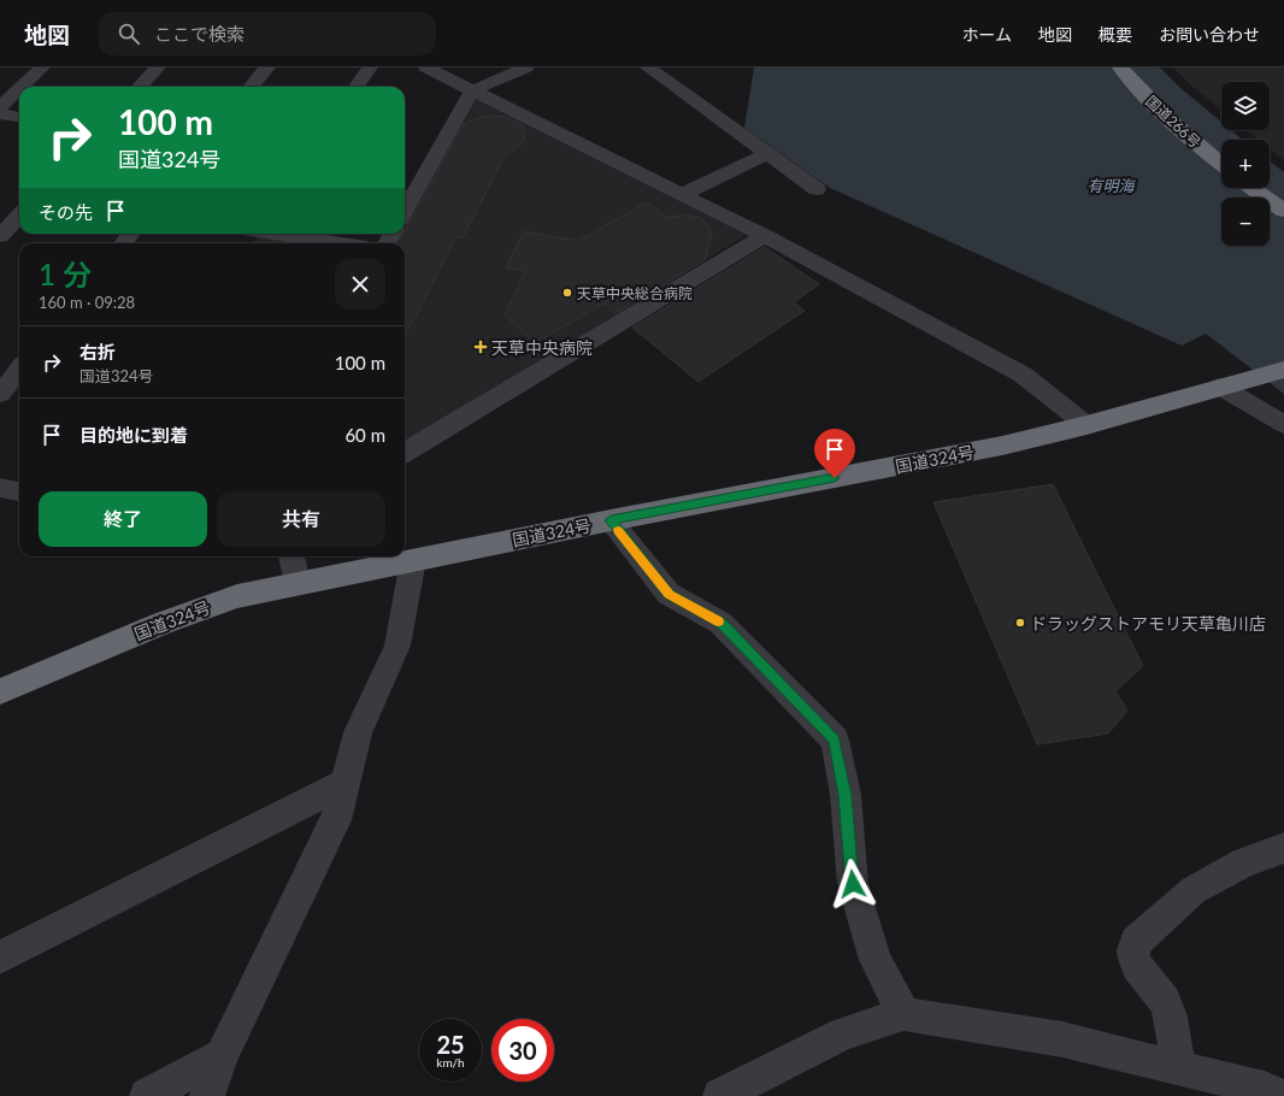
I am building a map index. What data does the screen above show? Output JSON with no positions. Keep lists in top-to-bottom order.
{
  "streets": {
    "highway": ["国道266号", "国道324号"]
  },
  "water": ["有明海"],
  "places": {
    "other": ["天草中央総合病院", "ドラッグストアモリ天草亀川店"],
    "health": ["天草中央病院"]
  },
  "page": {
    "header": "地図",
    "search": "ここで検索",
    "nav": [
      "ホーム",
      "地図",
      "概要",
      "お問い合わせ"
    ],
    "map_buttons": ["+", "−"],
    "turn": ["100 m", "国道324号"],
    "then": "その先",
    "heading": ["1 分", "160 m · 09:28"],
    "list": [
      {
        "name": "右折",
        "note": "国道324号",
        "value": "100 m"
      },
      {
        "name": "目的地に到着",
        "value": "60 m"
      }
    ],
    "buttons": ["終了", "共有"],
    "speed": "25 km/h",
    "limit": "30"
  }
}
